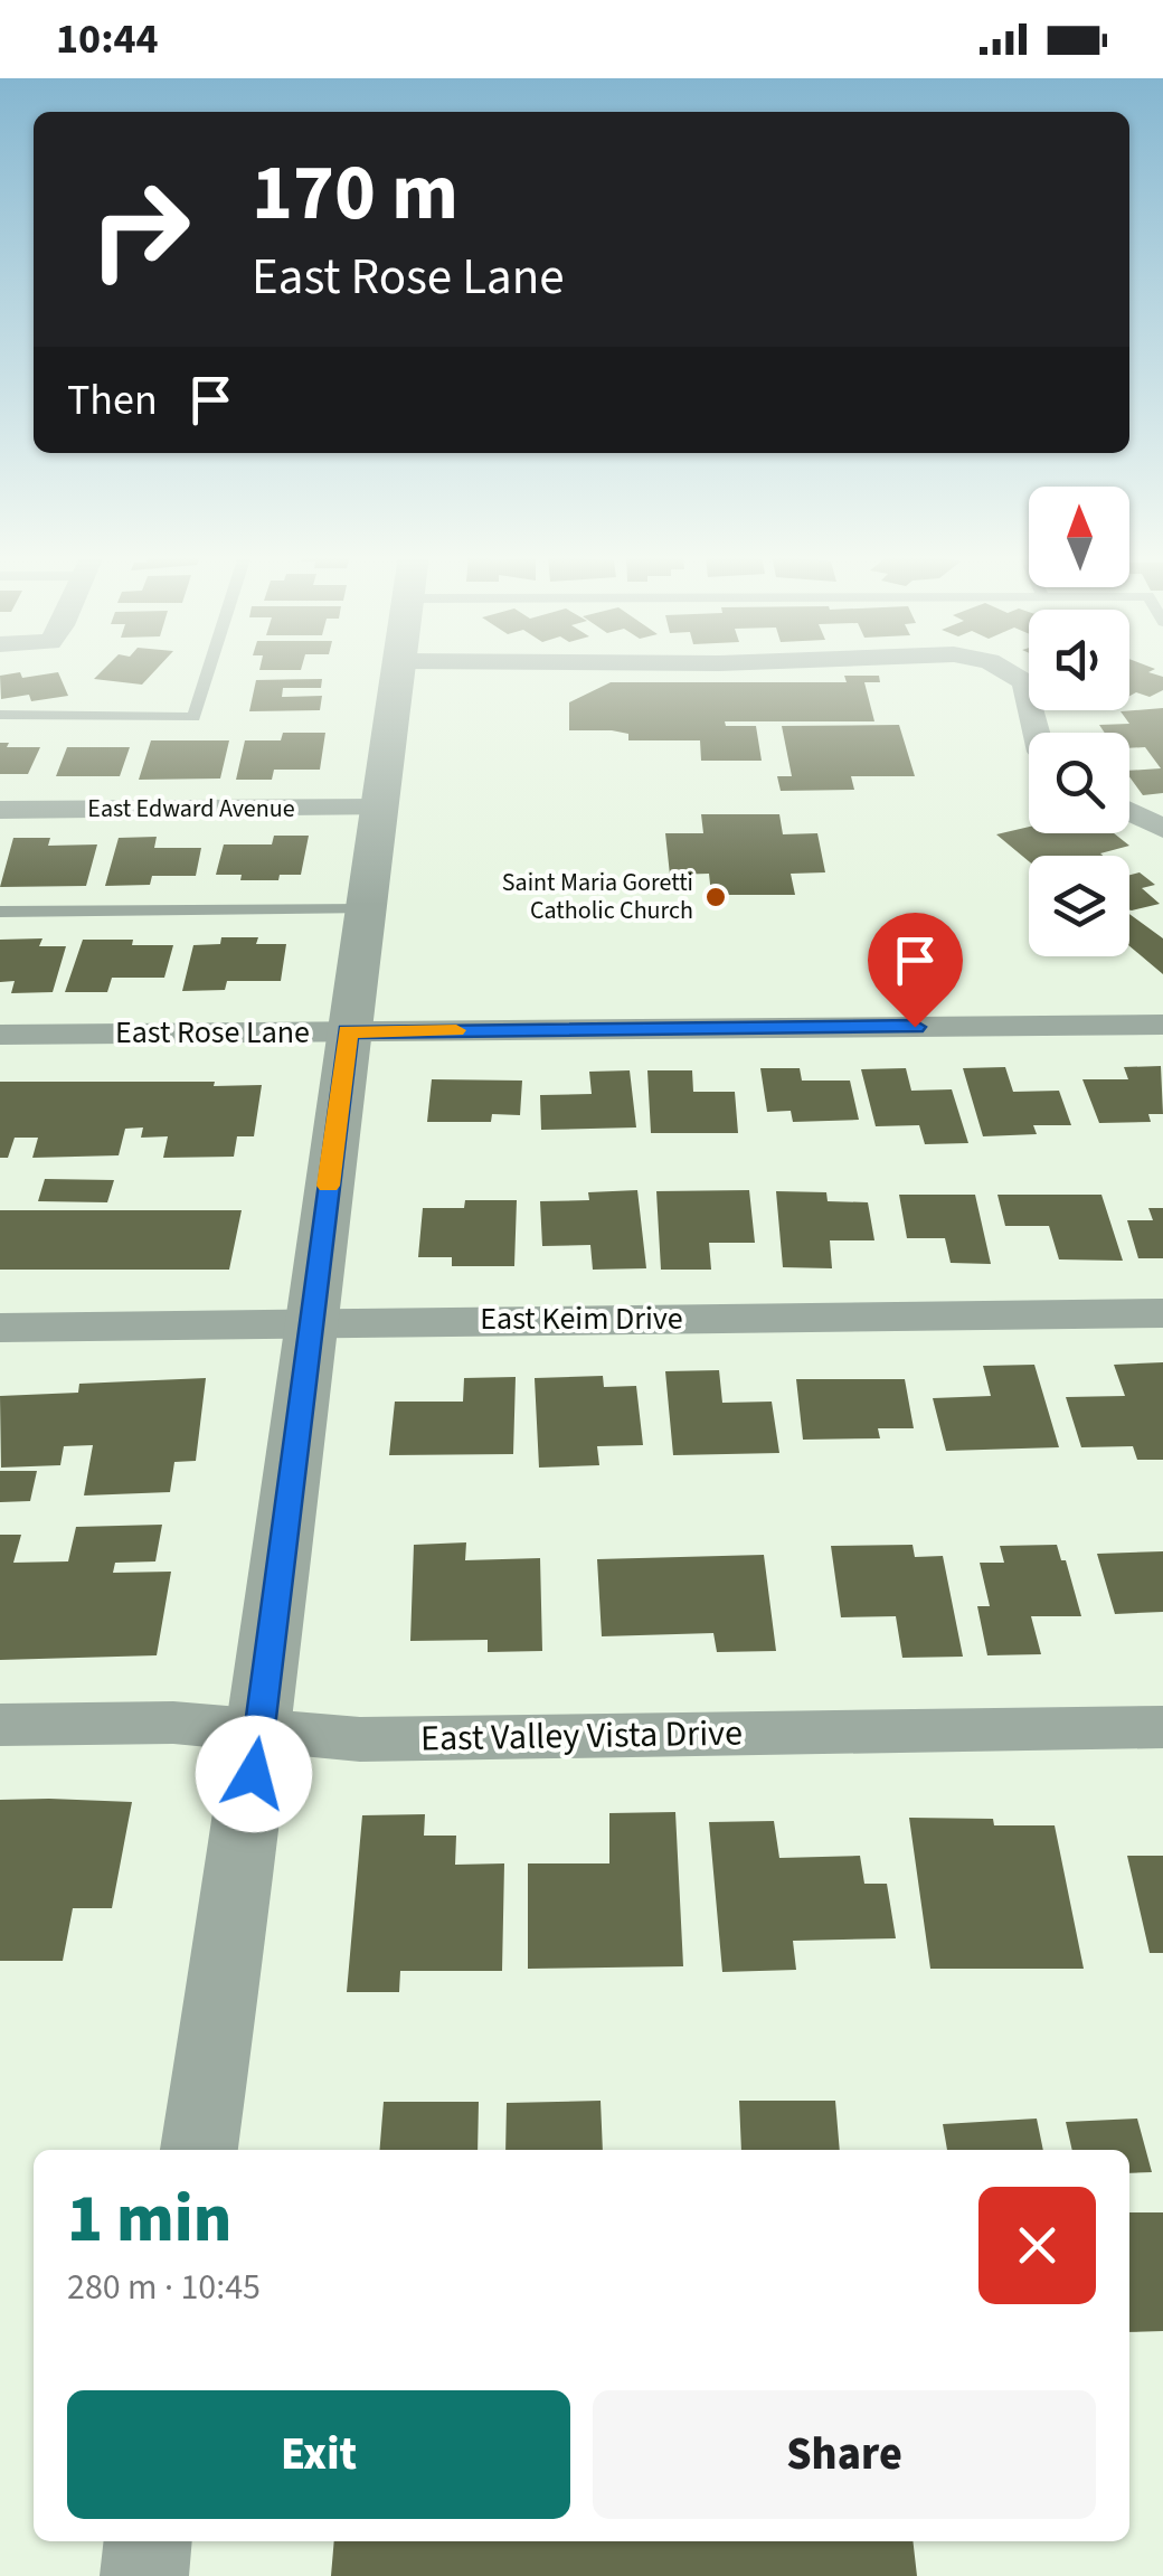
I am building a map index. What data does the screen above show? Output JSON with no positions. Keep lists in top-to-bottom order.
{
  "streets": {
    "street": [
      "East Edward Avenue",
      "East Rose Lane",
      "East Keim Drive",
      "East Valley Vista Drive"
    ]
  },
  "places": ["Saint Maria Goretti Catholic Church"],
  "north": "top",
  "page": {
    "status": "10:44",
    "turn": ["170 m", "East Rose Lane"],
    "then": "Then",
    "heading": ["1 min", "280 m · 10:45"],
    "buttons": ["Exit", "Share"]
  }
}
